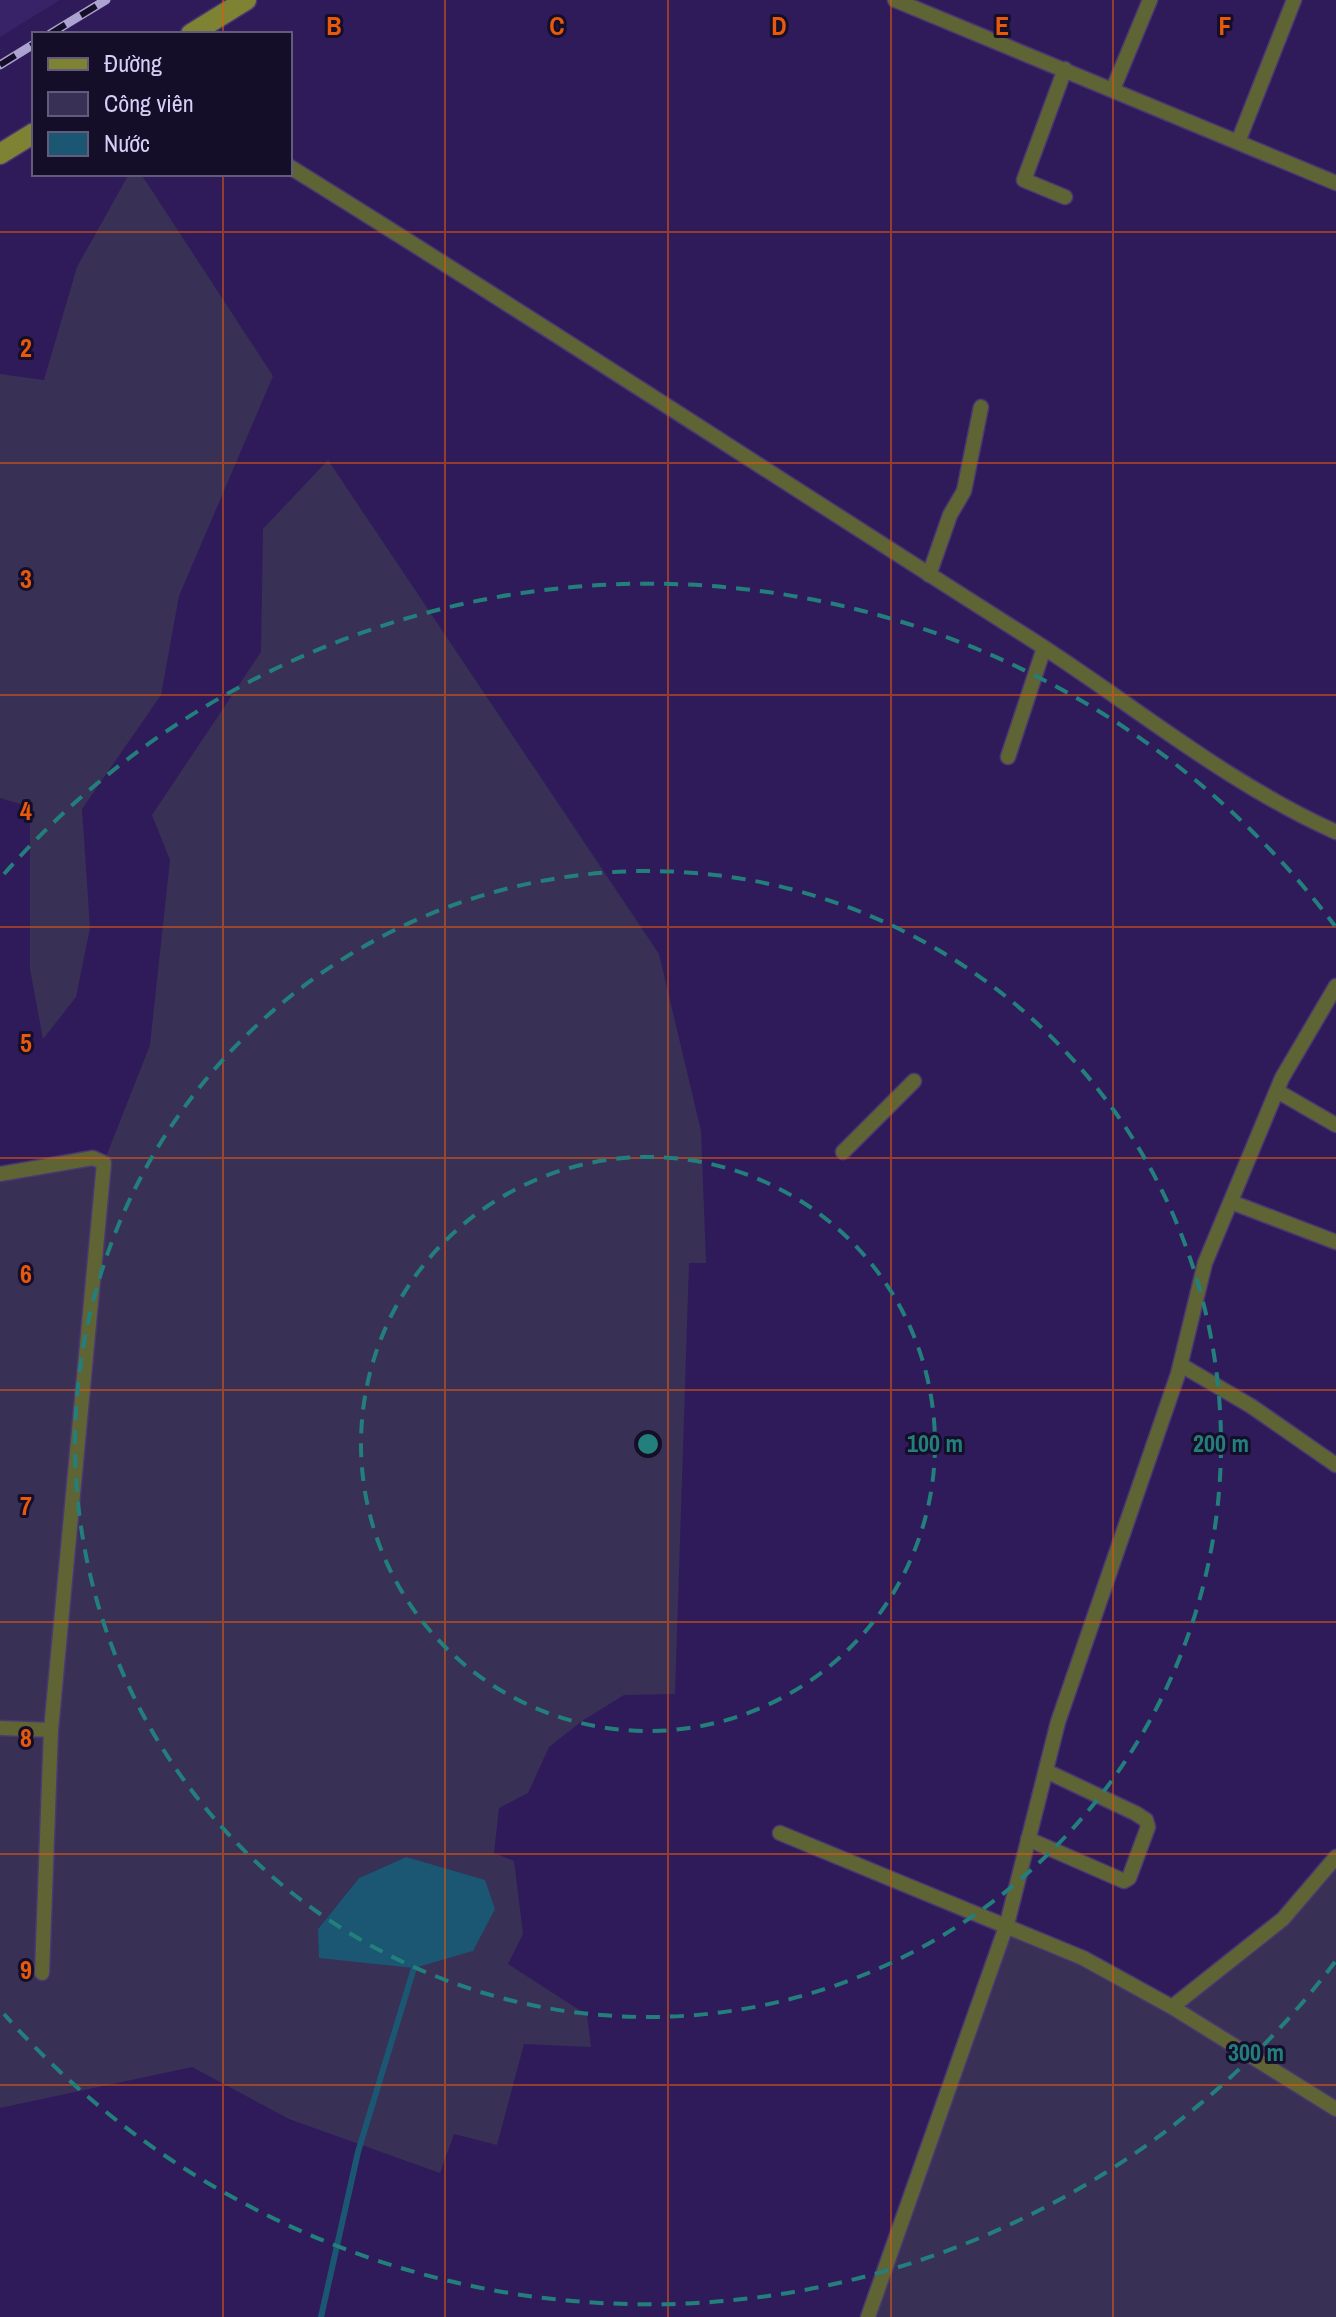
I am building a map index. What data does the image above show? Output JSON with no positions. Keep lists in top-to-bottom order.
{
  "legend": ["Đường", "Công viên", "Nước"],
  "grid": {
    "columns": [
      "B",
      "C",
      "D",
      "E",
      "F"
    ],
    "rows": [
      "2",
      "3",
      "4",
      "5",
      "6",
      "7",
      "8",
      "9"
    ]
  },
  "rings": ["100 m", "200 m", "300 m"]
}
